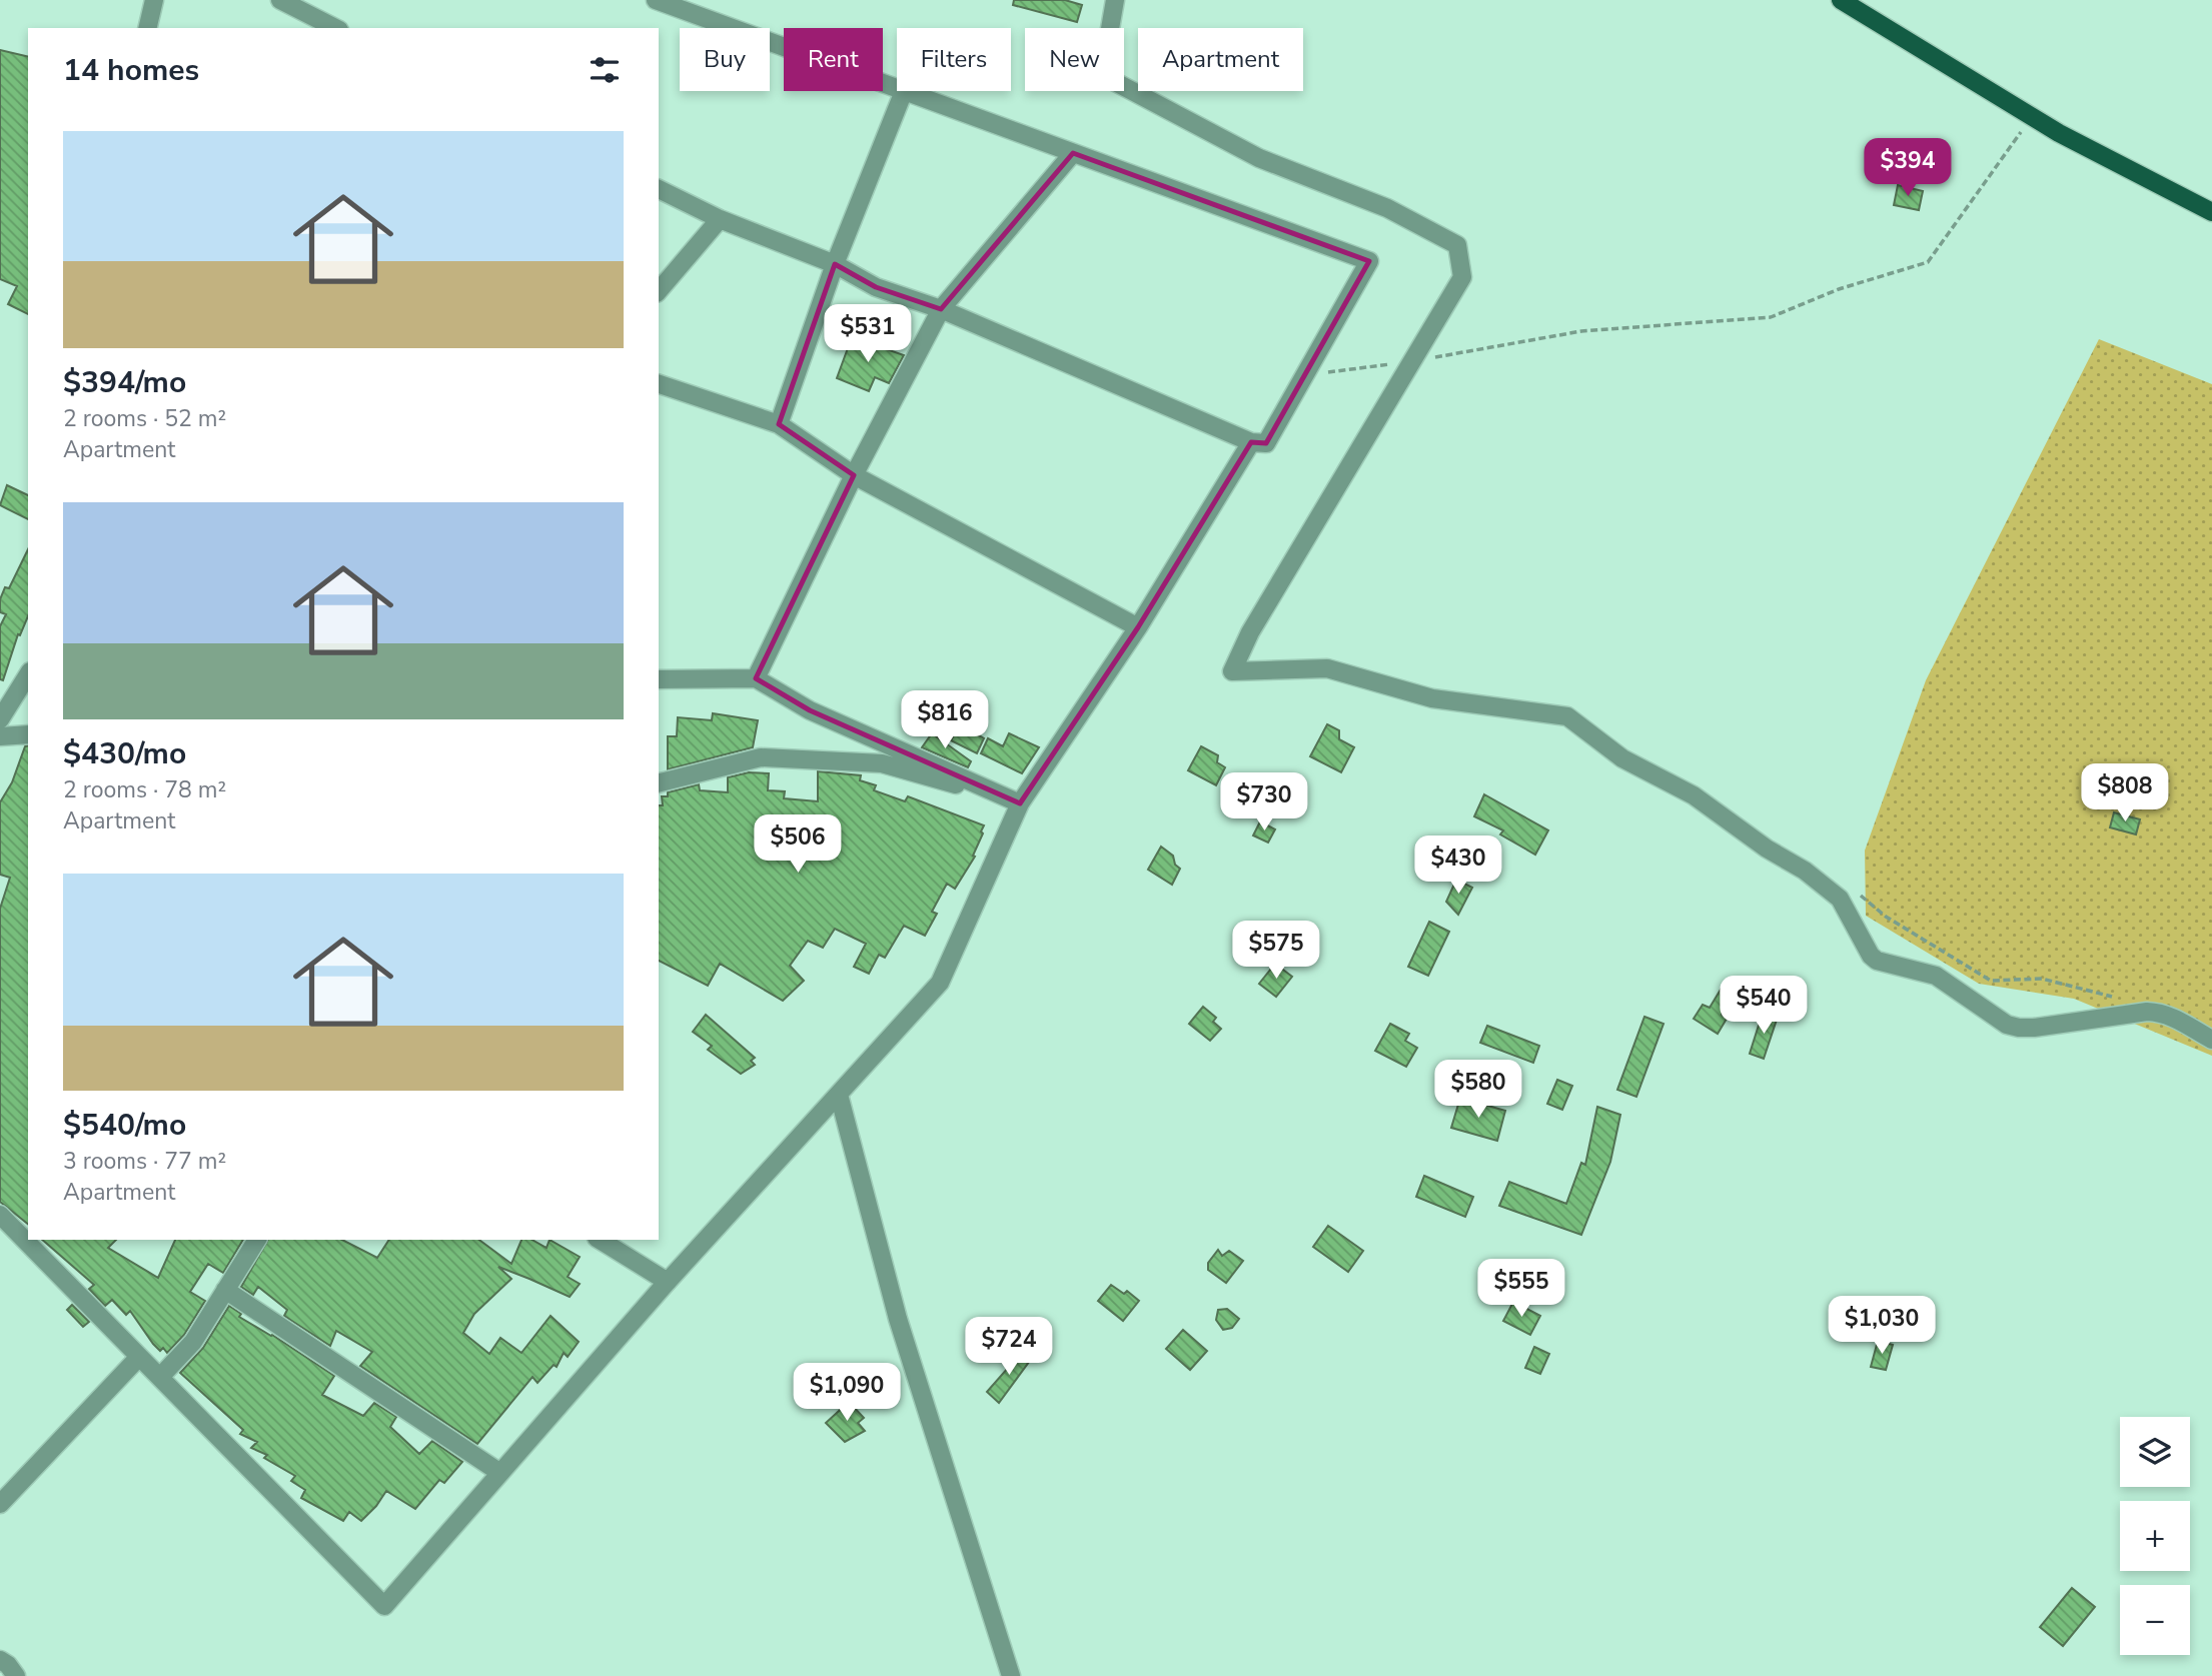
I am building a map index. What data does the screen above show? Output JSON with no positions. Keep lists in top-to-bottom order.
{
  "page": {
    "chip": [
      "Buy",
      "Rent",
      "Filters",
      "New",
      "Apartment"
    ],
    "heading": "14 homes",
    "list": [
      {
        "name": "$394/mo",
        "note": "2 rooms · 52 m² · Apartment"
      },
      {
        "name": "$430/mo",
        "note": "2 rooms · 78 m² · Apartment"
      },
      {
        "name": "$540/mo",
        "note": "3 rooms · 77 m² · Apartment"
      }
    ],
    "price": [
      "$394",
      "$531",
      "$816",
      "$808",
      "$730",
      "$506",
      "$430",
      "$575",
      "$540",
      "$580",
      "$555",
      "$1,030",
      "$724",
      "$1,090"
    ],
    "map_buttons": ["+", "−"]
  }
}
